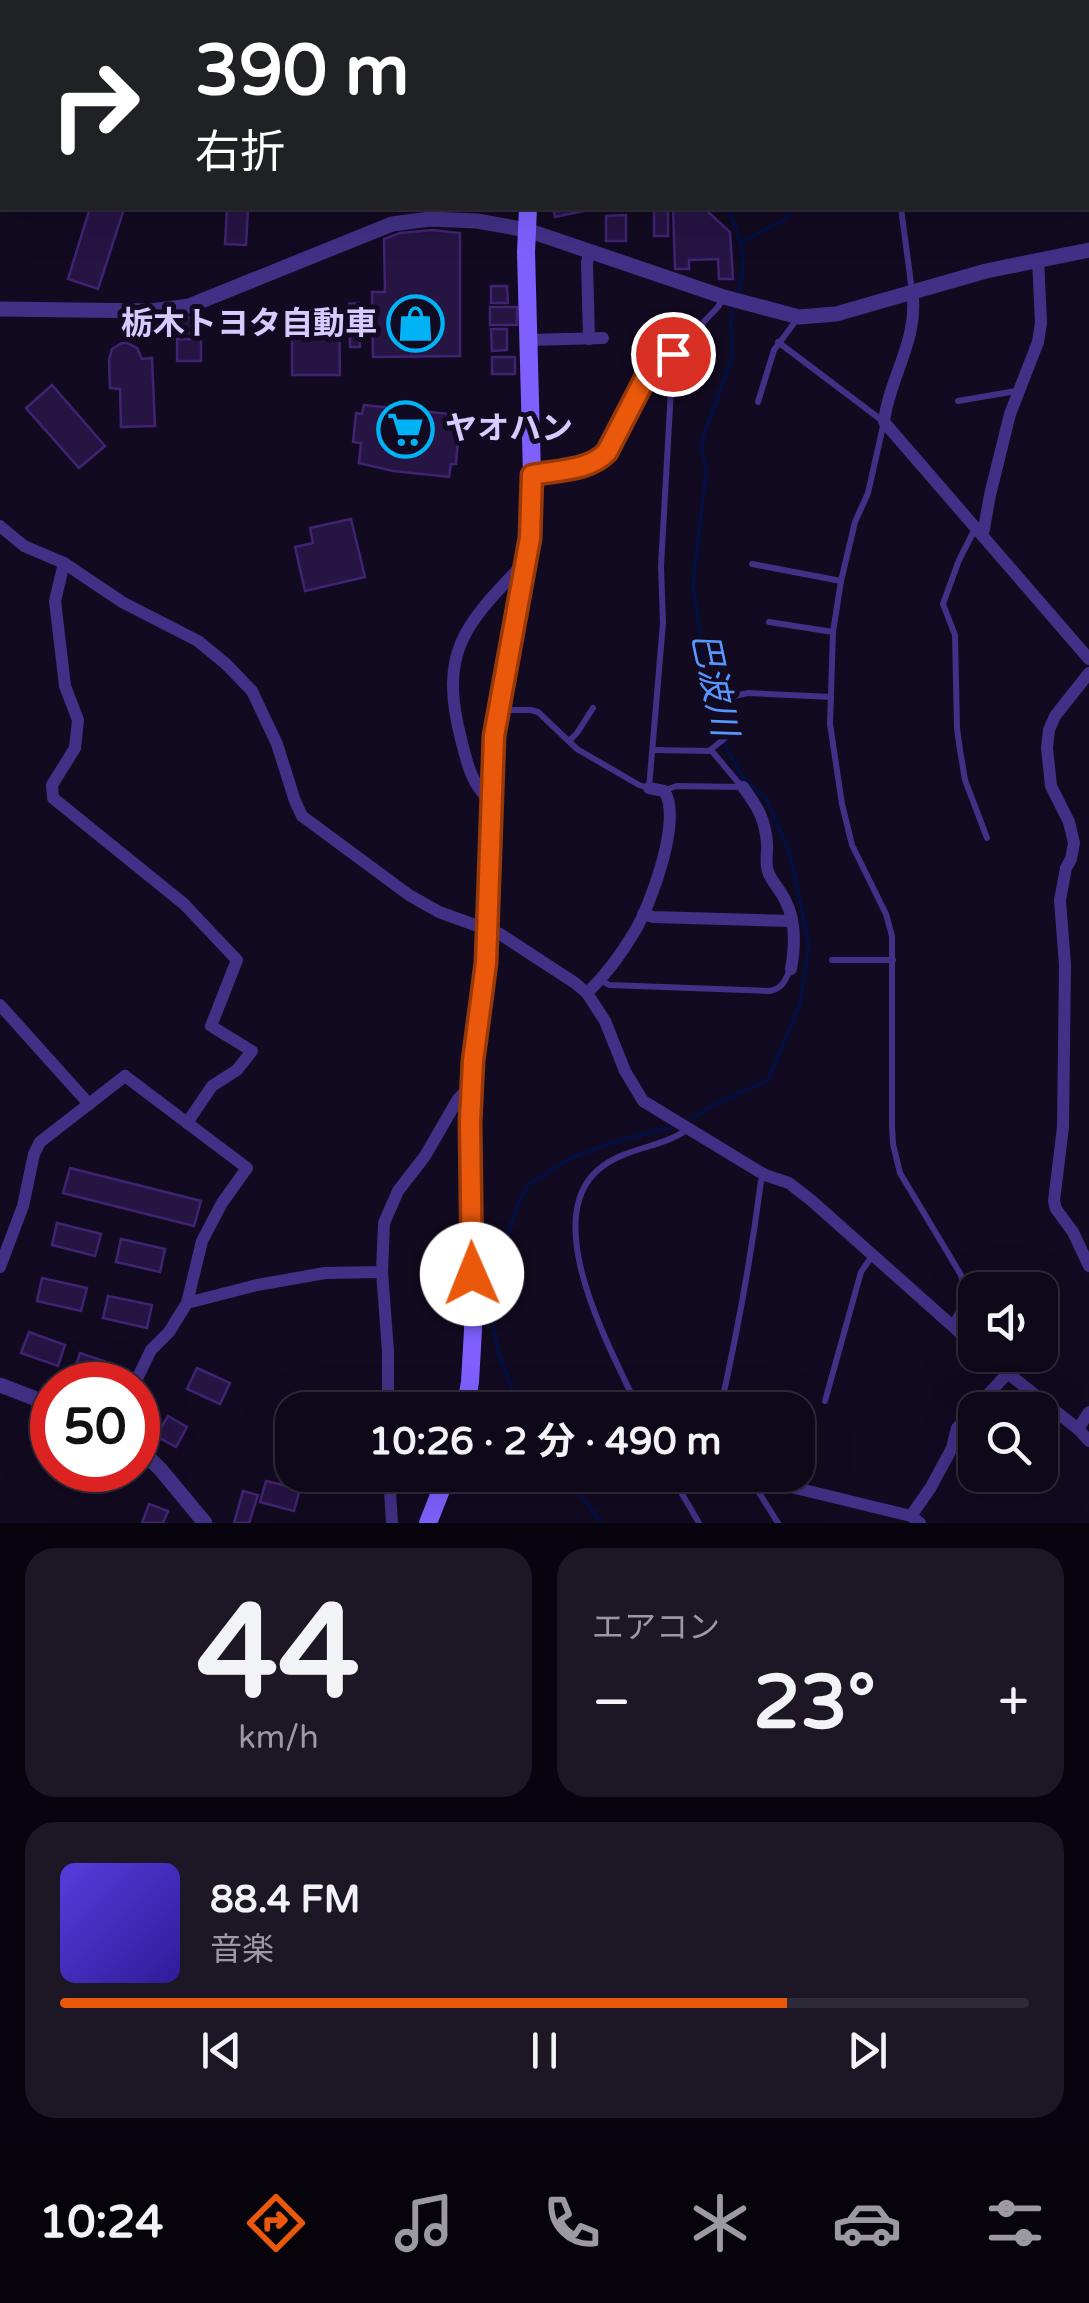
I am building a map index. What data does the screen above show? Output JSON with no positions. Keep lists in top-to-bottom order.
{
  "water": ["巴波川"],
  "places": {
    "shop": ["栃木トヨタ自動車"],
    "supermarket": ["ヤオハン"]
  },
  "page": {
    "turn": ["390 m", "右折"],
    "limit": "50",
    "trip": "10:26 · 2 分 · 490 m",
    "tile": [
      ["44", "km/h"],
      "エアコン"
    ],
    "heat": ["−", "23°", "+"],
    "song": ["88.4 FM", "音楽"],
    "tabs": "10:24"
  }
}
